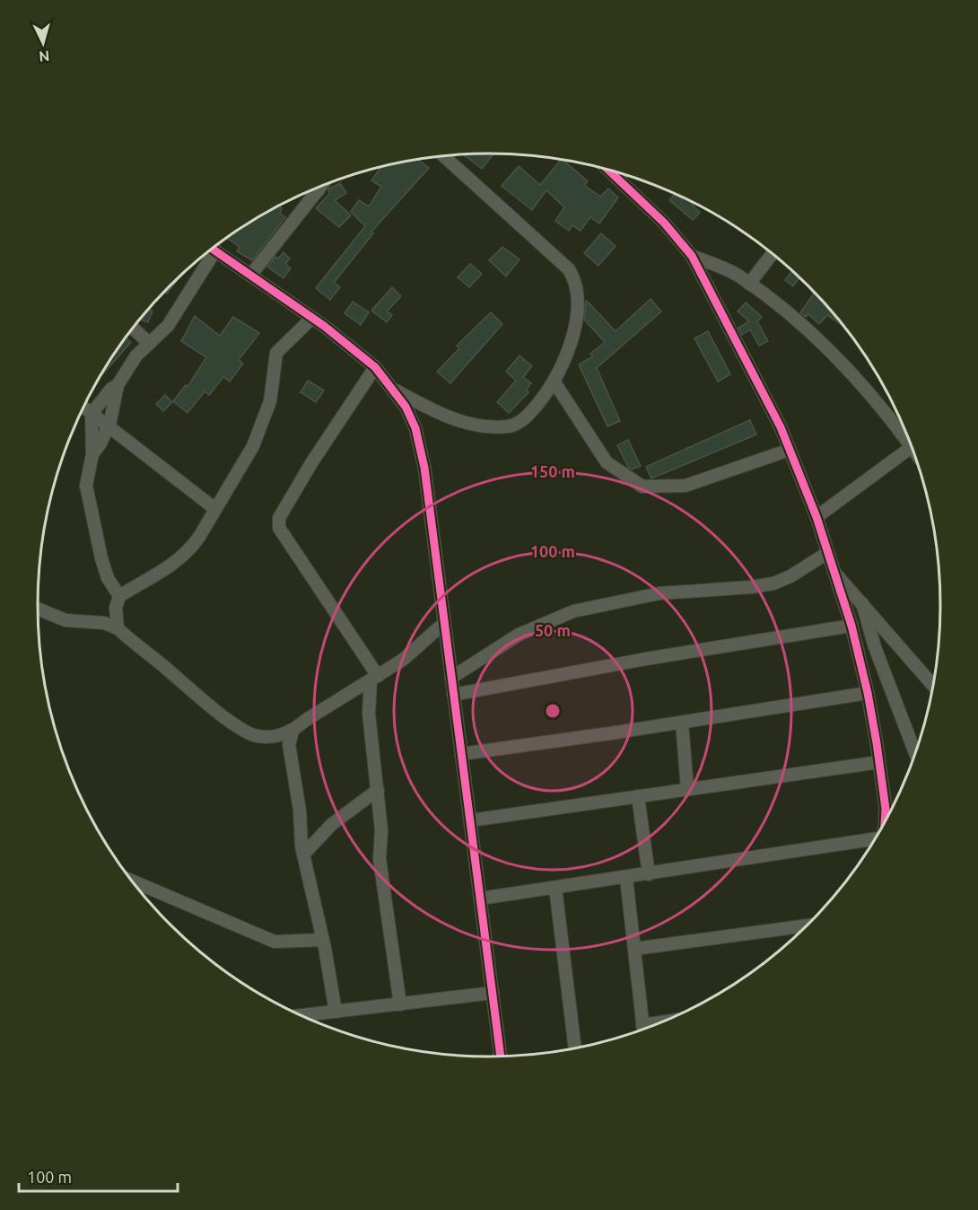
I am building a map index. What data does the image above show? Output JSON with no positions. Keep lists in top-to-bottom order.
{
  "scale_bar": "100 m",
  "north": "bottom",
  "rings": ["150 m", "100 m", "50 m"]
}
